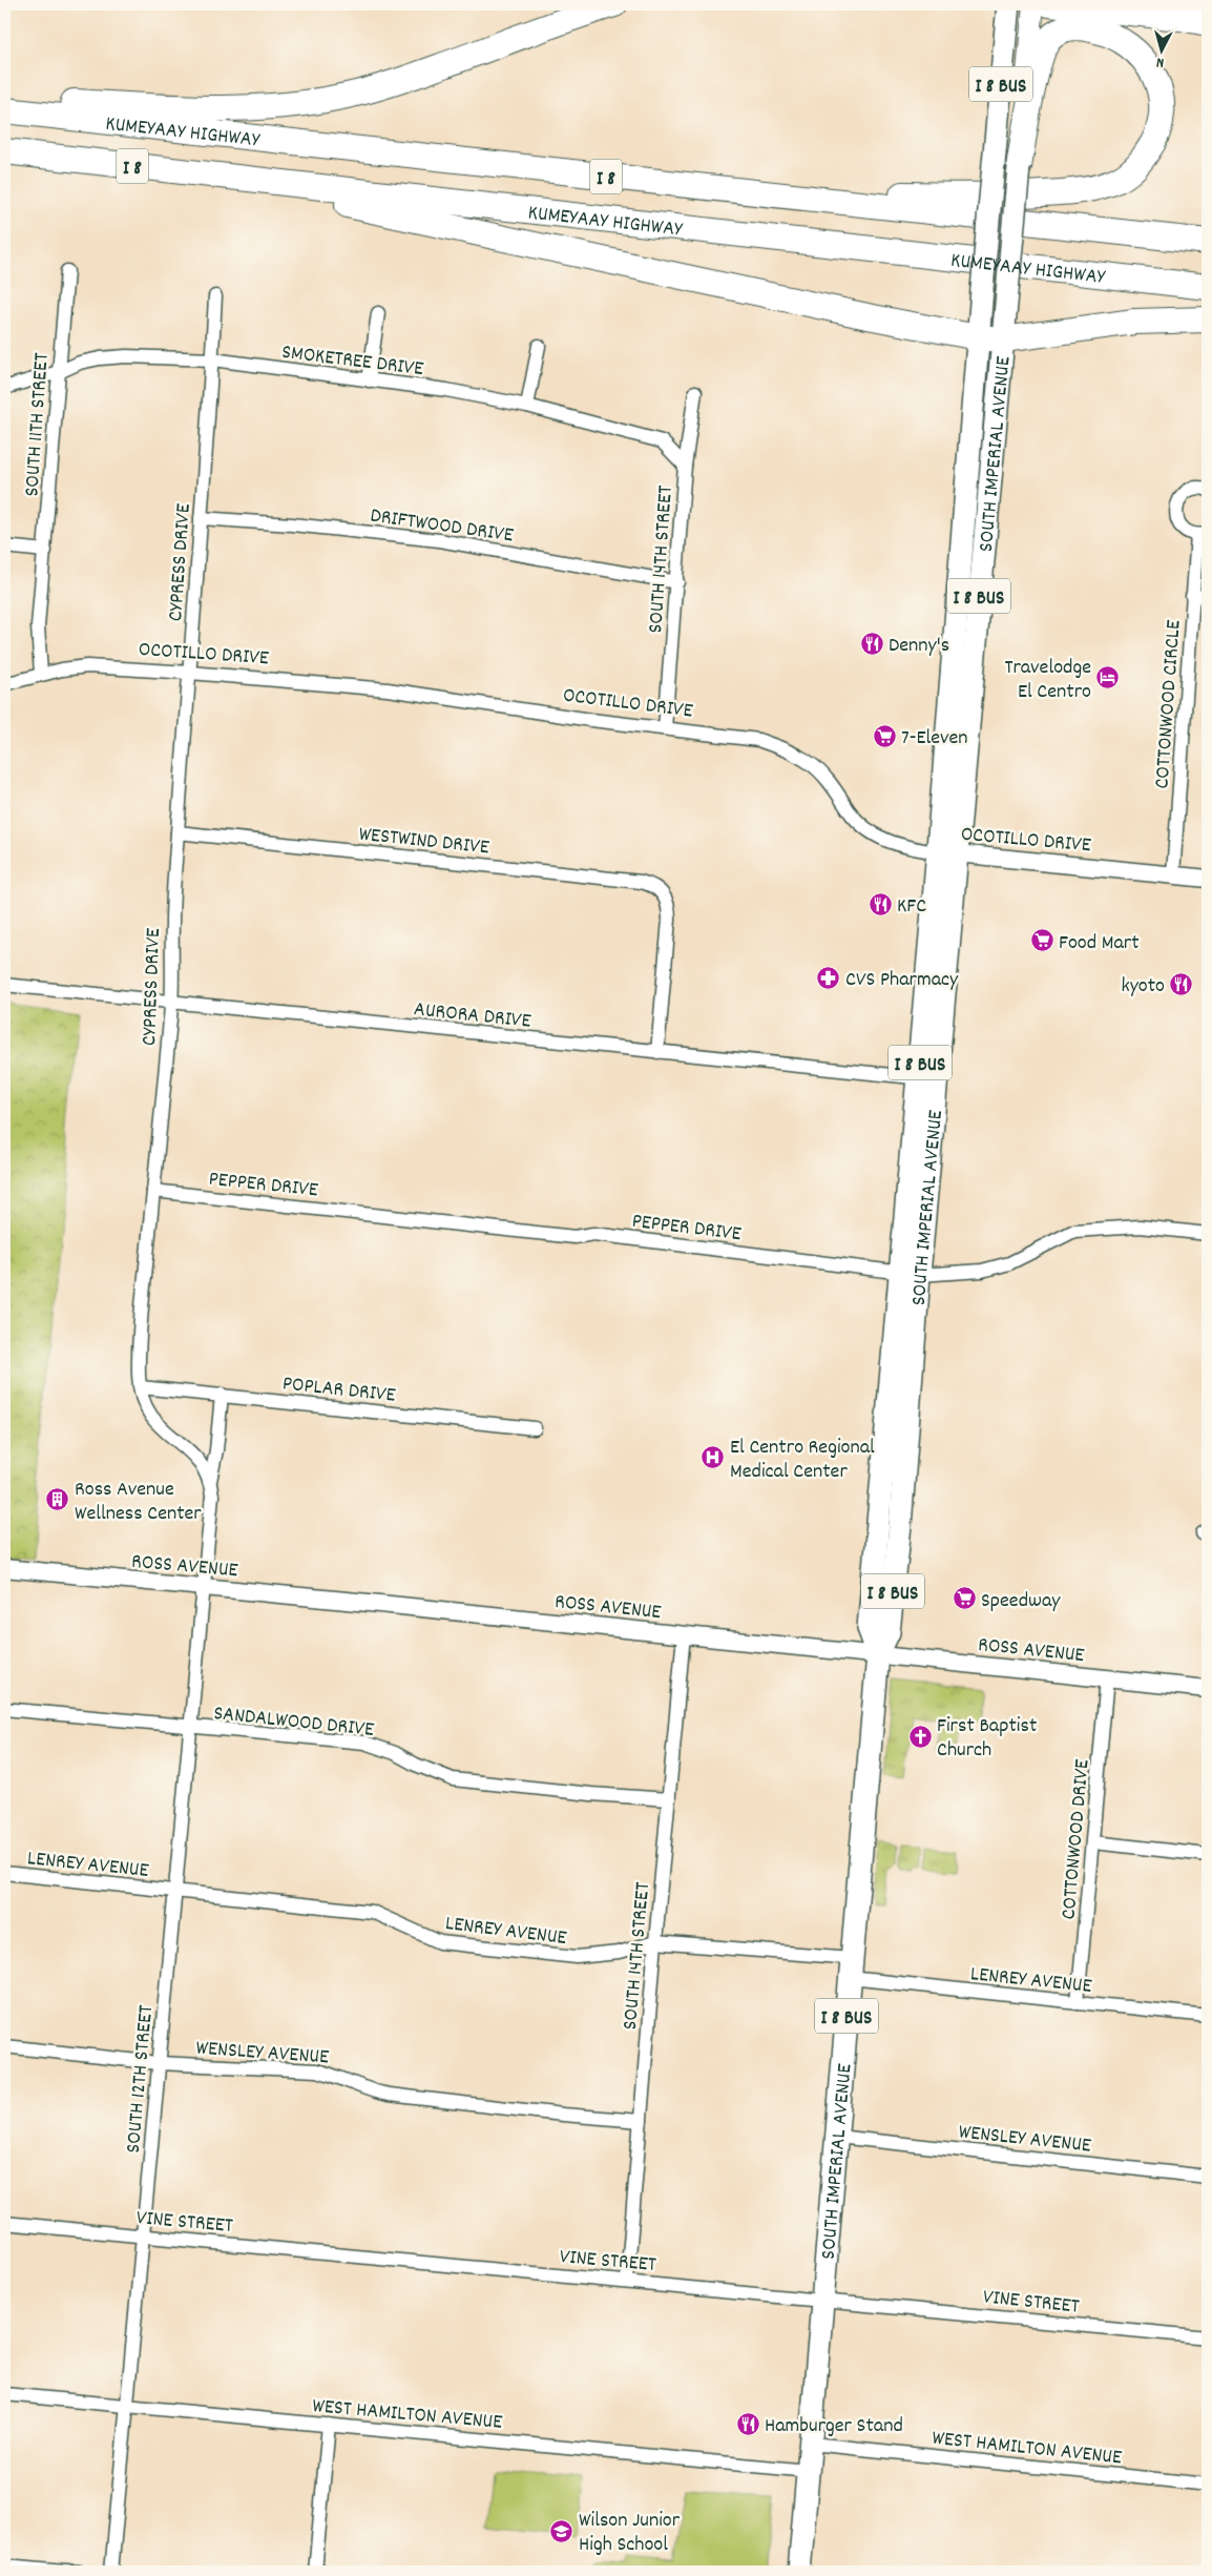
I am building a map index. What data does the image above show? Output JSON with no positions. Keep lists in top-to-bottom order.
{
  "streets": {
    "highway": [
      "I 8 BUS",
      "KUMEYAAY HIGHWAY",
      "I 8",
      "SOUTH IMPERIAL AVENUE"
    ],
    "street": [
      "SMOKETREE DRIVE",
      "SOUTH 11TH STREET",
      "DRIFTWOOD DRIVE",
      "SOUTH 14TH STREET",
      "CYPRESS DRIVE",
      "OCOTILLO DRIVE",
      "COTTONWOOD CIRCLE",
      "WESTWIND DRIVE",
      "AURORA DRIVE",
      "PEPPER DRIVE",
      "POPLAR DRIVE",
      "ROSS AVENUE",
      "SANDALWOOD DRIVE",
      "COTTONWOOD DRIVE",
      "LENREY AVENUE",
      "WENSLEY AVENUE",
      "SOUTH 12TH STREET",
      "VINE STREET",
      "WEST HAMILTON AVENUE"
    ]
  },
  "crossings": [
    ["SMOKETREE DRIVE", "SOUTH 11TH STREET"],
    ["SMOKETREE DRIVE", "SOUTH 14TH STREET"],
    ["SMOKETREE DRIVE", "CYPRESS DRIVE"],
    ["SOUTH 11TH STREET", "OCOTILLO DRIVE"],
    ["SOUTH IMPERIAL AVENUE", "OCOTILLO DRIVE"],
    ["SOUTH IMPERIAL AVENUE", "AURORA DRIVE"],
    ["SOUTH IMPERIAL AVENUE", "PEPPER DRIVE"],
    ["SOUTH IMPERIAL AVENUE", "ROSS AVENUE"],
    ["SOUTH IMPERIAL AVENUE", "LENREY AVENUE"],
    ["SOUTH IMPERIAL AVENUE", "WENSLEY AVENUE"],
    ["SOUTH IMPERIAL AVENUE", "VINE STREET"],
    ["SOUTH IMPERIAL AVENUE", "WEST HAMILTON AVENUE"],
    ["DRIFTWOOD DRIVE", "SOUTH 14TH STREET"],
    ["DRIFTWOOD DRIVE", "CYPRESS DRIVE"],
    ["SOUTH 14TH STREET", "OCOTILLO DRIVE"],
    ["SOUTH 14TH STREET", "ROSS AVENUE"],
    ["SOUTH 14TH STREET", "SANDALWOOD DRIVE"],
    ["SOUTH 14TH STREET", "LENREY AVENUE"],
    ["SOUTH 14TH STREET", "WENSLEY AVENUE"],
    ["SOUTH 14TH STREET", "VINE STREET"],
    ["CYPRESS DRIVE", "OCOTILLO DRIVE"],
    ["CYPRESS DRIVE", "WESTWIND DRIVE"],
    ["CYPRESS DRIVE", "AURORA DRIVE"],
    ["CYPRESS DRIVE", "PEPPER DRIVE"],
    ["CYPRESS DRIVE", "POPLAR DRIVE"],
    ["CYPRESS DRIVE", "ROSS AVENUE"],
    ["CYPRESS DRIVE", "SOUTH 12TH STREET"],
    ["OCOTILLO DRIVE", "COTTONWOOD CIRCLE"],
    ["WESTWIND DRIVE", "AURORA DRIVE"],
    ["ROSS AVENUE", "COTTONWOOD DRIVE"],
    ["ROSS AVENUE", "SOUTH 12TH STREET"],
    ["SANDALWOOD DRIVE", "SOUTH 12TH STREET"],
    ["COTTONWOOD DRIVE", "LENREY AVENUE"],
    ["LENREY AVENUE", "SOUTH 12TH STREET"],
    ["WENSLEY AVENUE", "SOUTH 12TH STREET"],
    ["SOUTH 12TH STREET", "VINE STREET"],
    ["SOUTH 12TH STREET", "WEST HAMILTON AVENUE"]
  ],
  "places": {
    "restaurant": [
      "Denny's",
      "KFC",
      "kyoto",
      "Hamburger Stand"
    ],
    "hotel": ["Travelodge El Centro"],
    "supermarket": ["7-Eleven", "Food Mart", "Speedway"],
    "pharmacy": ["CVS Pharmacy"],
    "hospital": ["El Centro Regional Medical Center"],
    "building": ["Ross Avenue Wellness Center"],
    "church": ["First Baptist Church"],
    "school or university": ["Wilson Junior High School"]
  },
  "north": "bottom"
}
